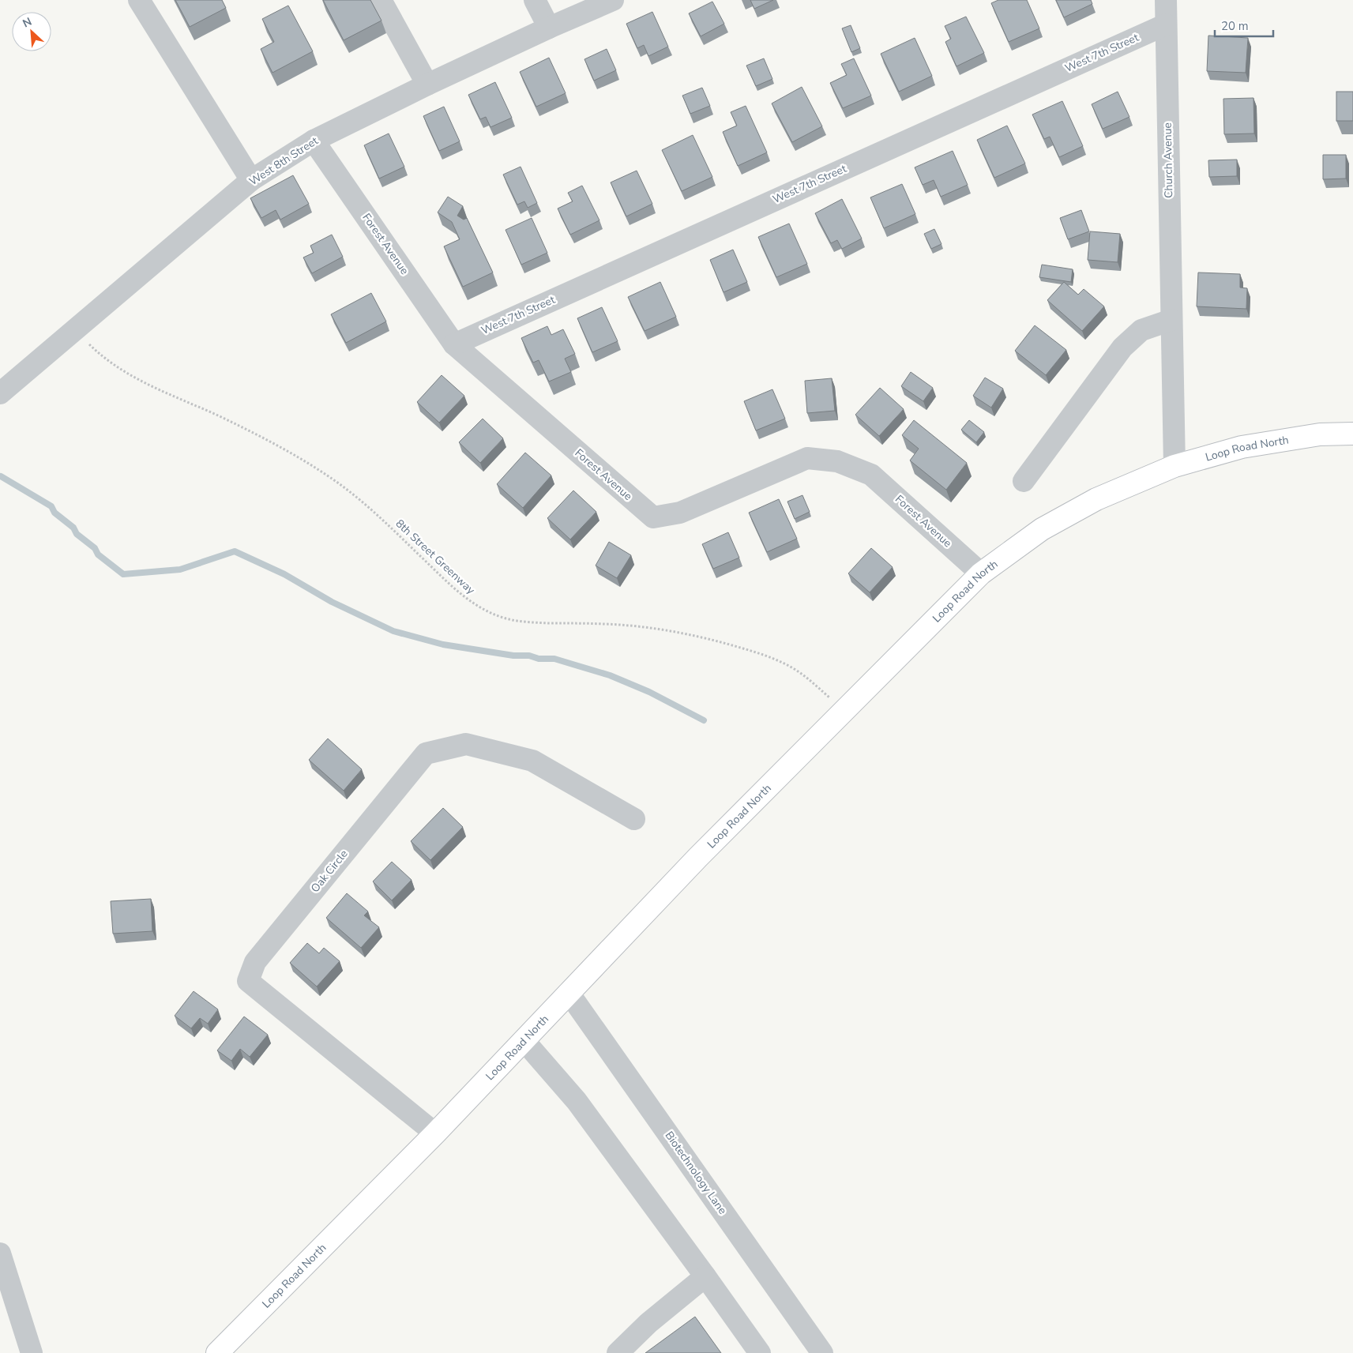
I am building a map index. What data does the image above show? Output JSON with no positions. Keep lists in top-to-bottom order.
{
  "streets": {
    "main road": ["Loop Road North"],
    "street": [
      "West 7th Street",
      "Church Avenue",
      "West 8th Street",
      "Forest Avenue",
      "Oak Circle",
      "Biotechnology Lane"
    ],
    "path": ["8th Street Greenway"]
  },
  "crossings": [
    ["West 7th Street", "Church Avenue"],
    ["West 7th Street", "Forest Avenue"],
    ["Church Avenue", "Loop Road North"],
    ["West 8th Street", "Forest Avenue"],
    ["Forest Avenue", "Loop Road North"],
    ["Loop Road North", "8th Street Greenway"],
    ["Loop Road North", "Oak Circle"],
    ["Loop Road North", "Biotechnology Lane"]
  ],
  "scale_bar": "20 m",
  "north": "top left"
}
